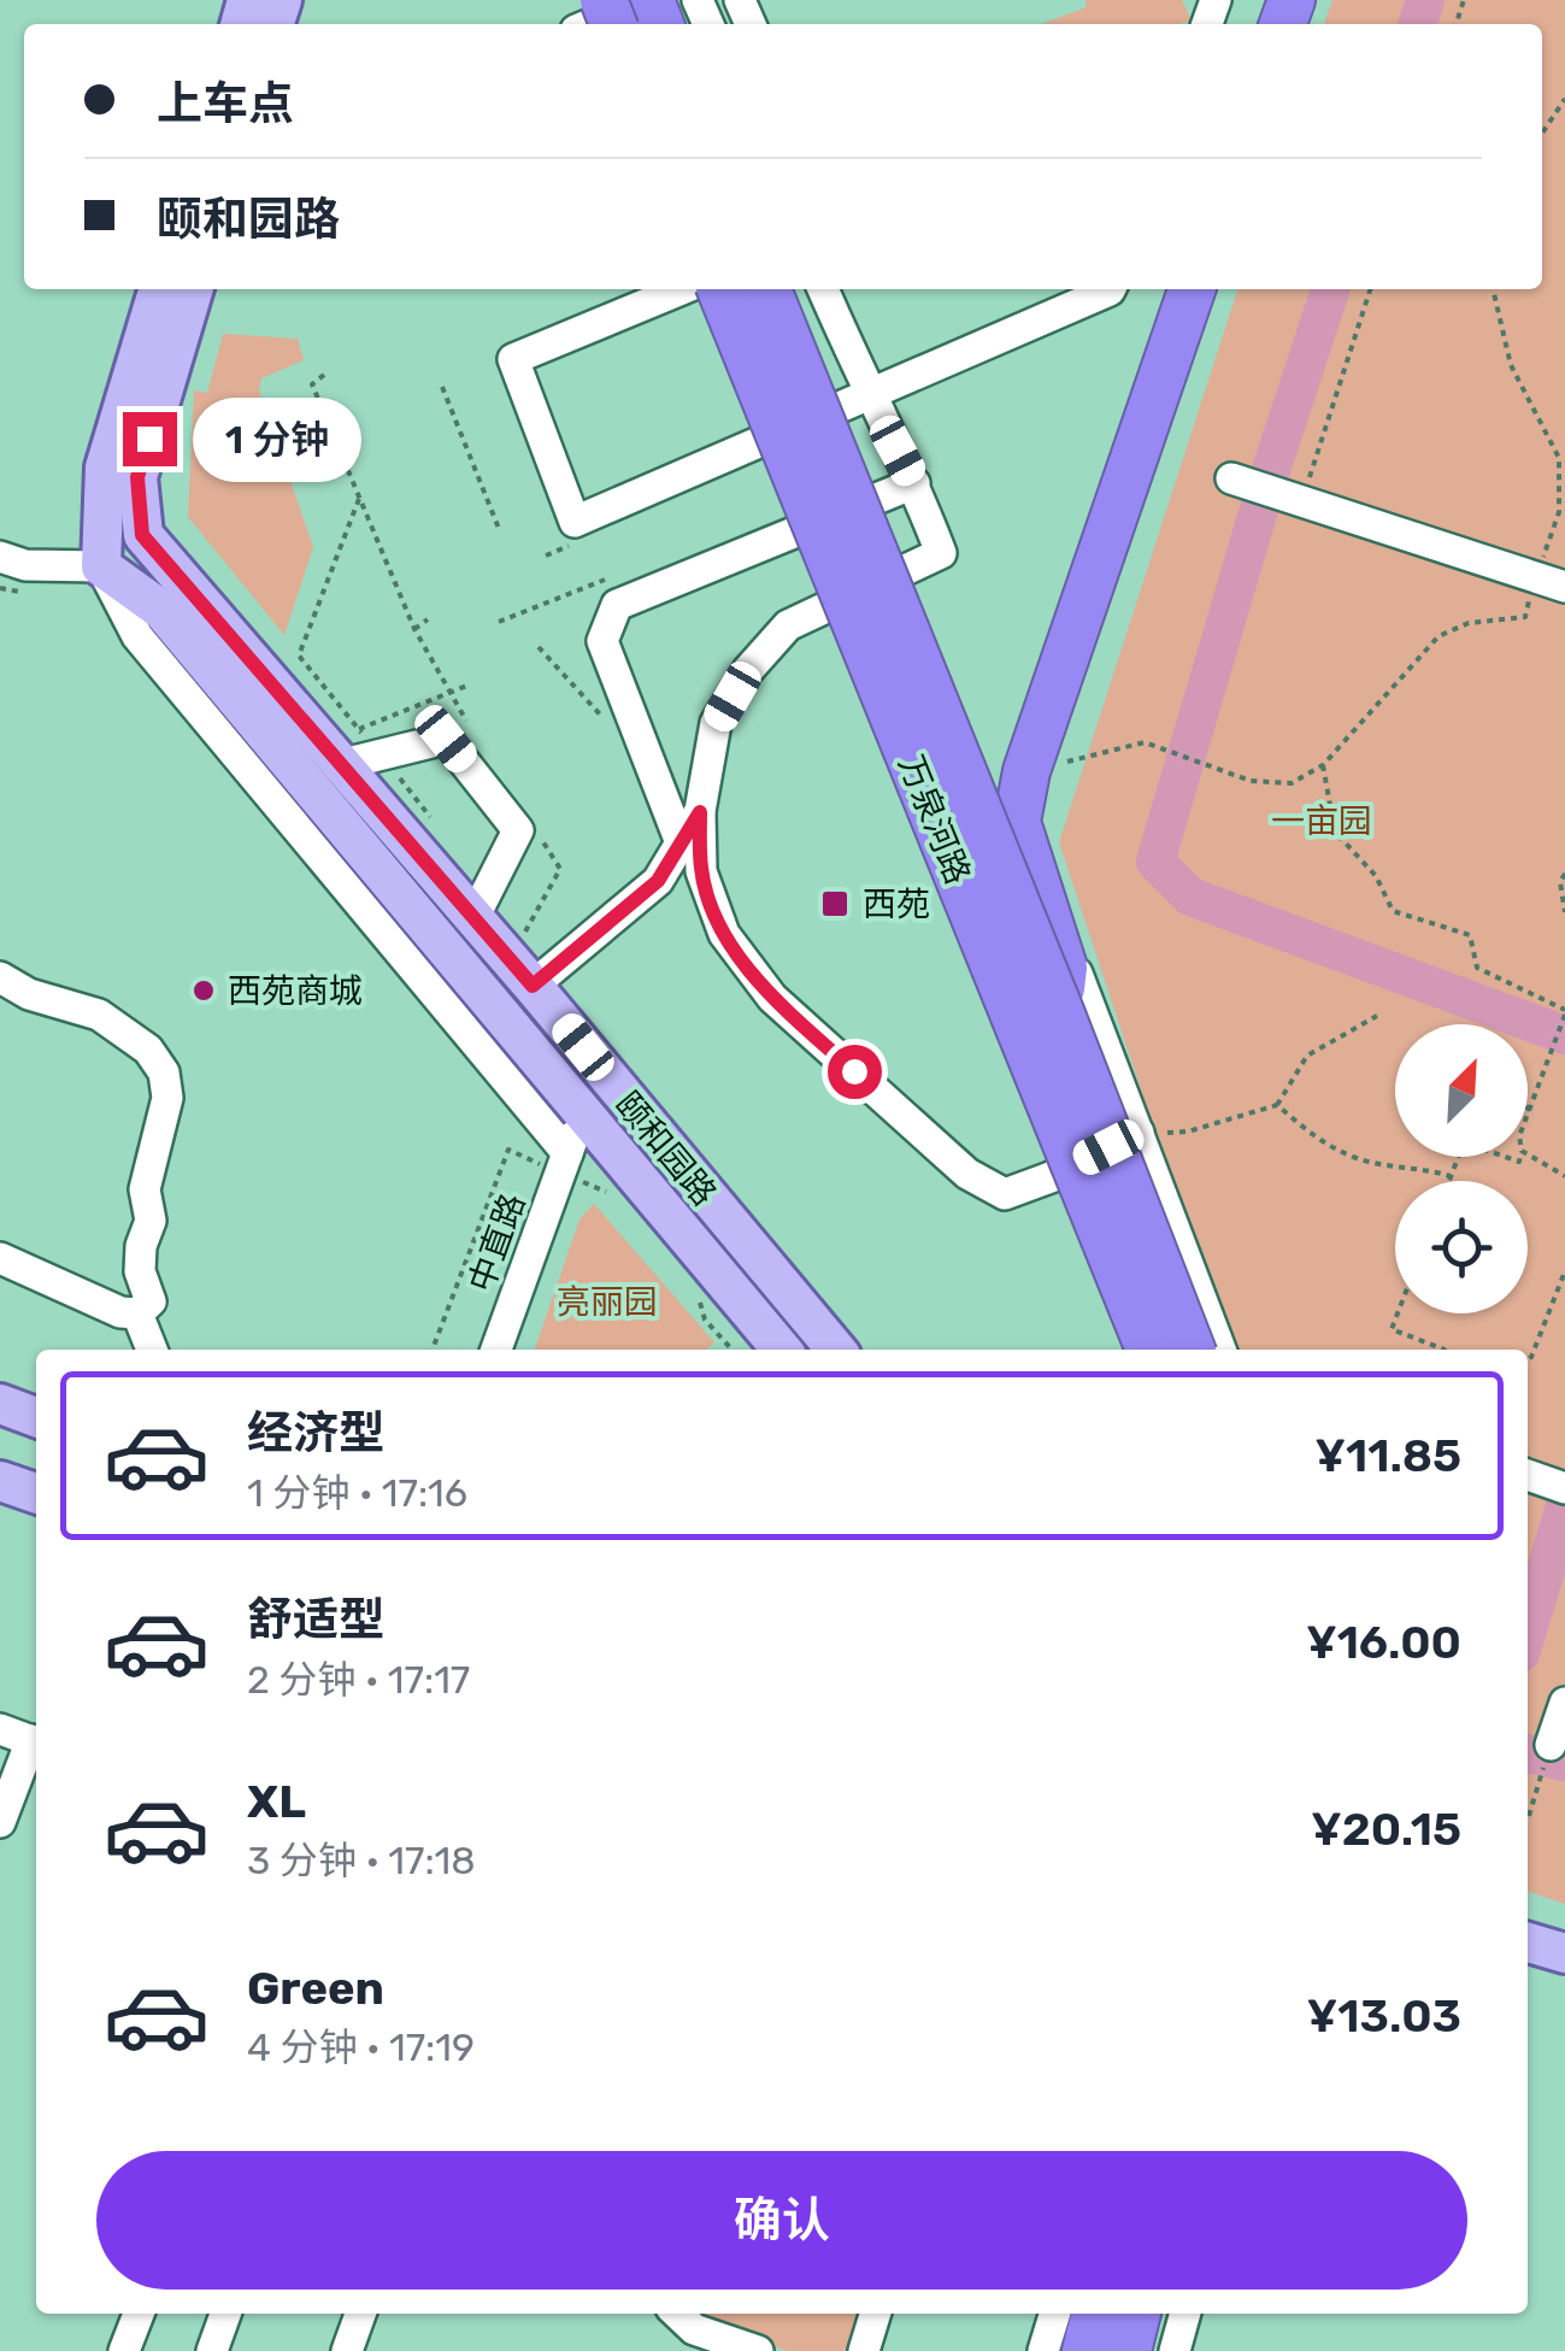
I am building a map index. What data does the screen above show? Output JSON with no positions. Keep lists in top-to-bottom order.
{
  "streets": {
    "highway": ["万泉河路"],
    "main road": ["颐和园路"],
    "street": ["中直路"]
  },
  "crossings": [
    ["颐和园路", "中直路"]
  ],
  "parks": ["一亩园", "亮丽园"],
  "places": {
    "transit": ["西苑"],
    "other": ["西苑商城"]
  },
  "north": "top right",
  "page": {
    "banner": ["上车点", "颐和园路"],
    "bubble": "1 分钟",
    "list": [
      {
        "name": "经济型",
        "note": "1 分钟 · 17:16",
        "value": "¥11.85"
      },
      {
        "name": "舒适型",
        "note": "2 分钟 · 17:17",
        "value": "¥16.00"
      },
      {
        "name": "XL",
        "note": "3 分钟 · 17:18",
        "value": "¥20.15"
      },
      {
        "name": "Green",
        "note": "4 分钟 · 17:19",
        "value": "¥13.03"
      }
    ],
    "buttons": "确认"
  }
}
